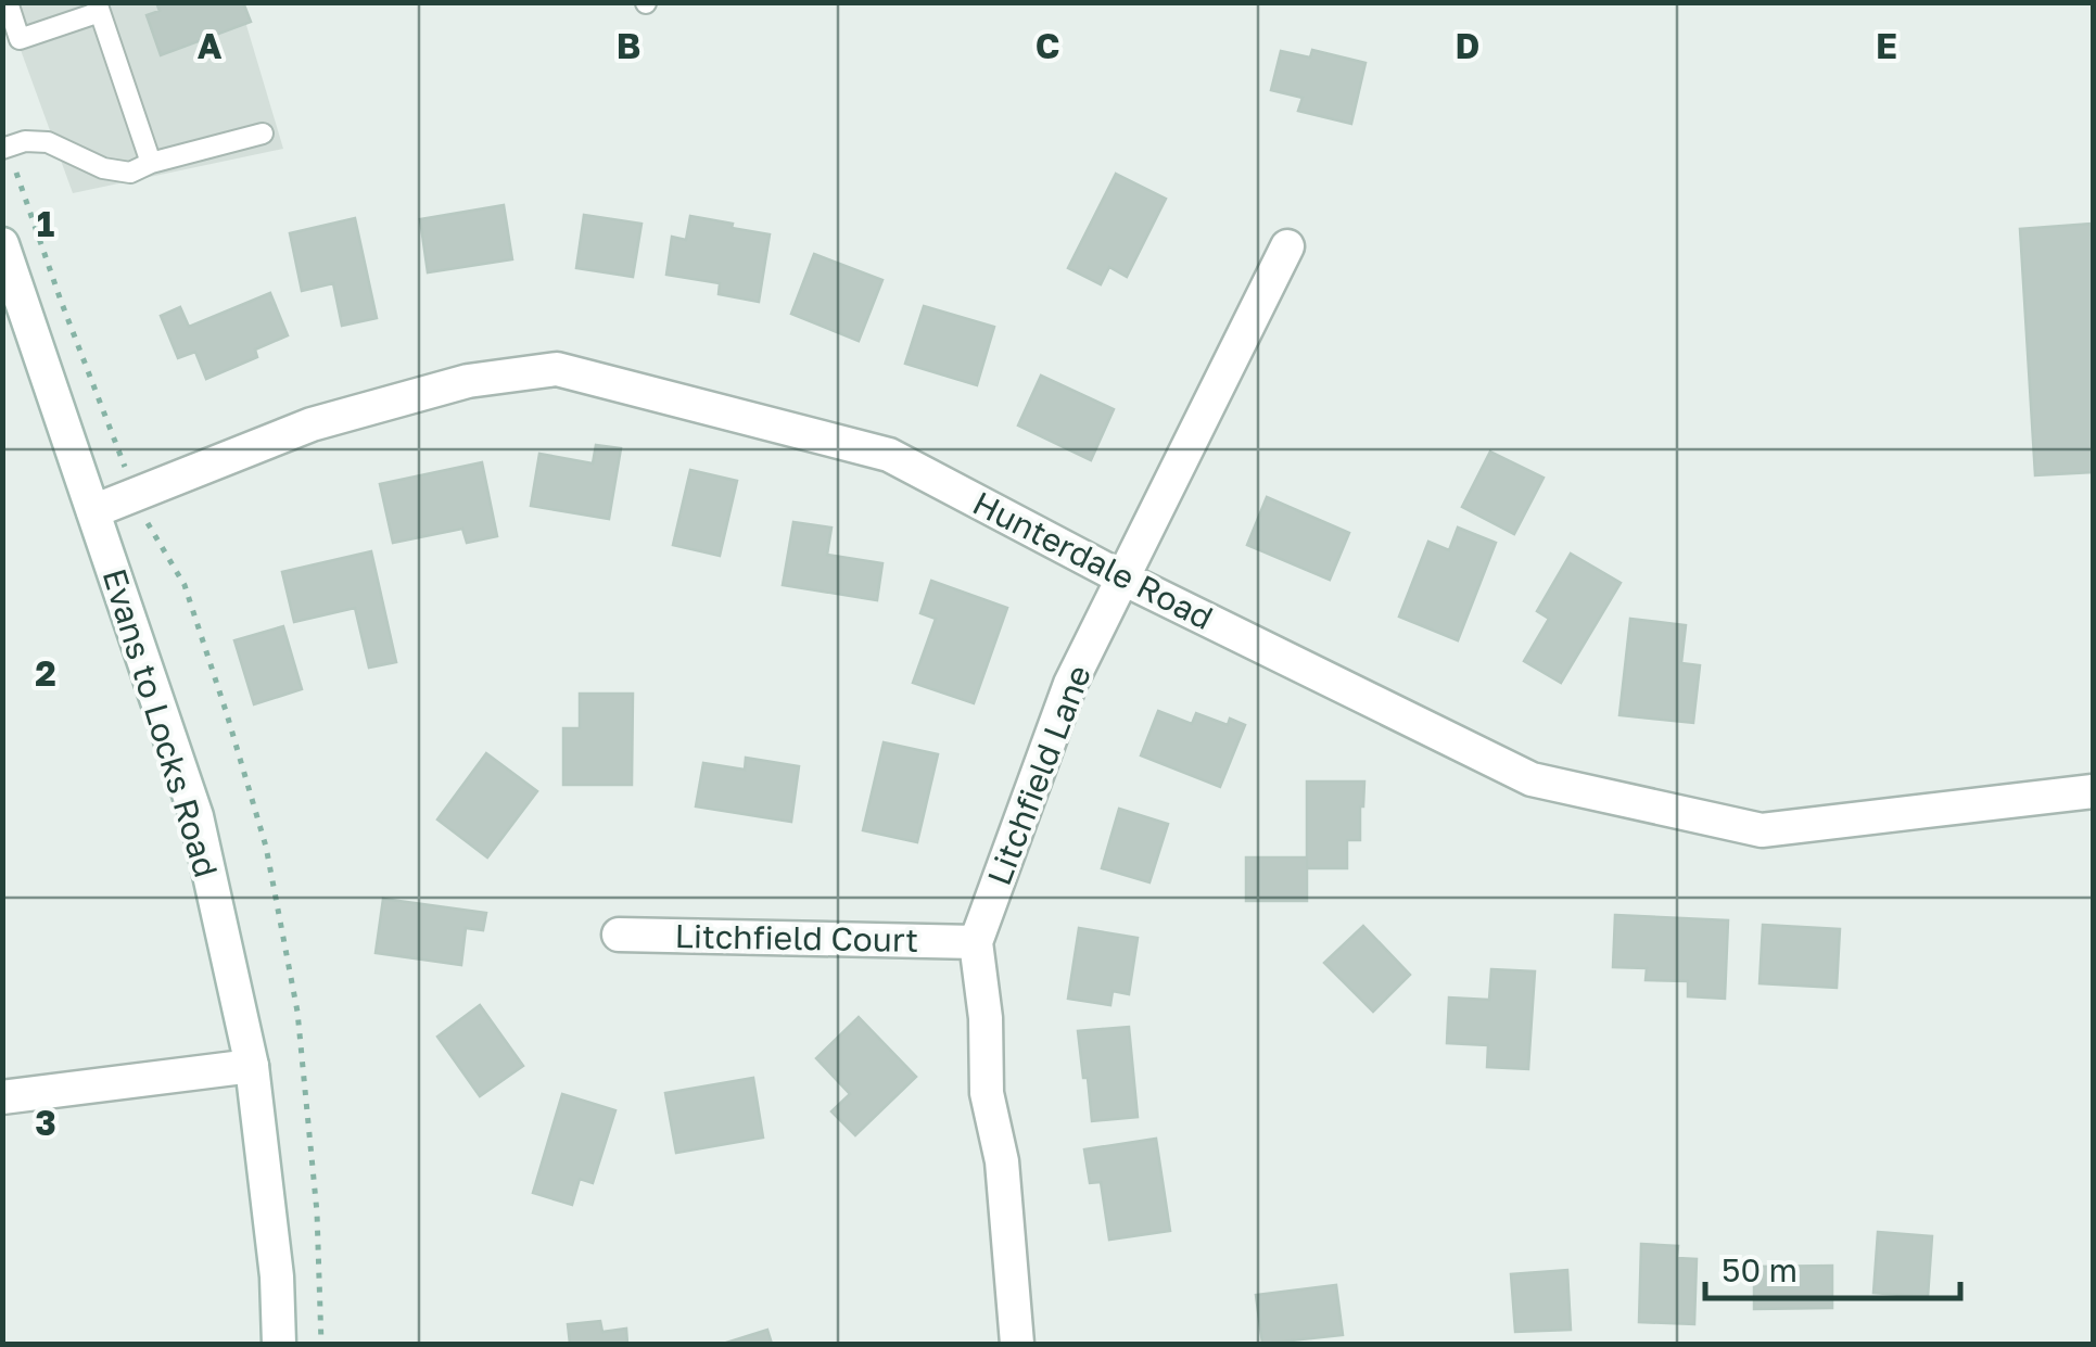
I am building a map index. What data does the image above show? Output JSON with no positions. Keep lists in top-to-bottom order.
{
  "streets": {
    "street": [
      "Hunterdale Road",
      "Evans to Locks Road",
      "Litchfield Lane",
      "Litchfield Court"
    ]
  },
  "crossings": [
    ["Hunterdale Road", "Evans to Locks Road"],
    ["Hunterdale Road", "Litchfield Lane"],
    ["Litchfield Lane", "Litchfield Court"]
  ],
  "scale_bar": "50 m",
  "grid": {
    "columns": [
      "A",
      "B",
      "C",
      "D",
      "E"
    ],
    "rows": ["1", "2", "3"]
  }
}
